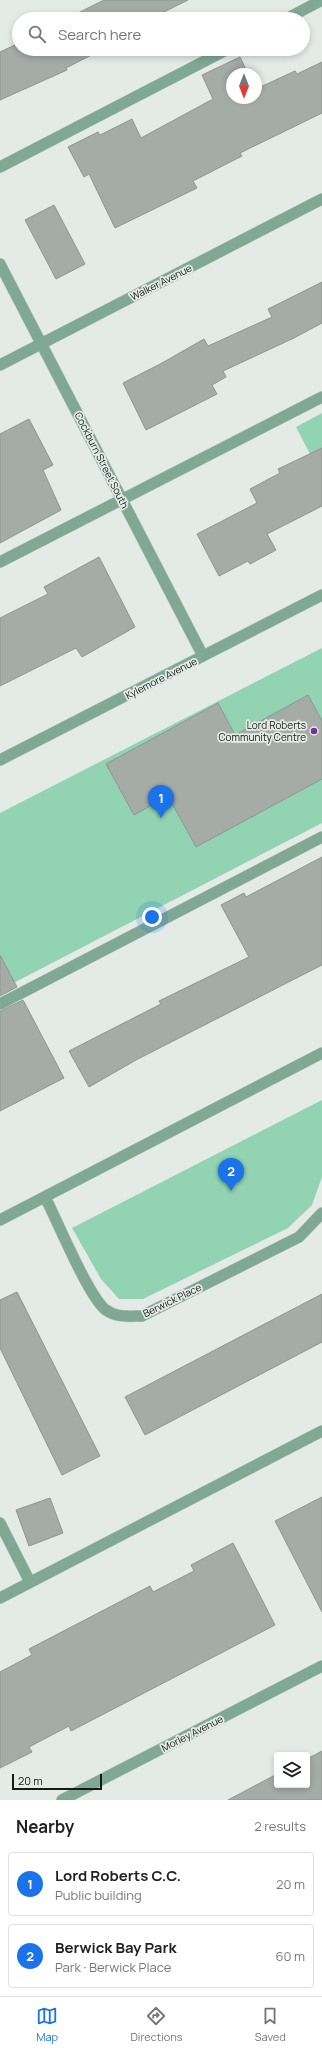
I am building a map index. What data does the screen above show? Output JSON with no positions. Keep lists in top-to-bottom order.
{
  "streets": {
    "street": [
      "Walker Avenue",
      "Cockburn Street South",
      "Kylemore Avenue",
      "Berwick Place",
      "Morley Avenue"
    ]
  },
  "crossings": [
    ["Walker Avenue", "Cockburn Street South"],
    ["Cockburn Street South", "Kylemore Avenue"]
  ],
  "places": ["Lord Roberts Community Centre"],
  "scale_bar": "20 m",
  "north": "bottom",
  "page": {
    "search": "Search here",
    "pins": ["1", "2"],
    "scale": "20 m",
    "heading": ["Nearby", "2 results"],
    "list": [
      {
        "mark": "1",
        "name": "Lord Roberts C.C.",
        "note": "Public building",
        "value": "20 m"
      },
      {
        "mark": "2",
        "name": "Berwick Bay Park",
        "note": "Park · Berwick Place",
        "value": "60 m"
      }
    ],
    "nav": ["Map", "Directions", "Saved"]
  }
}
